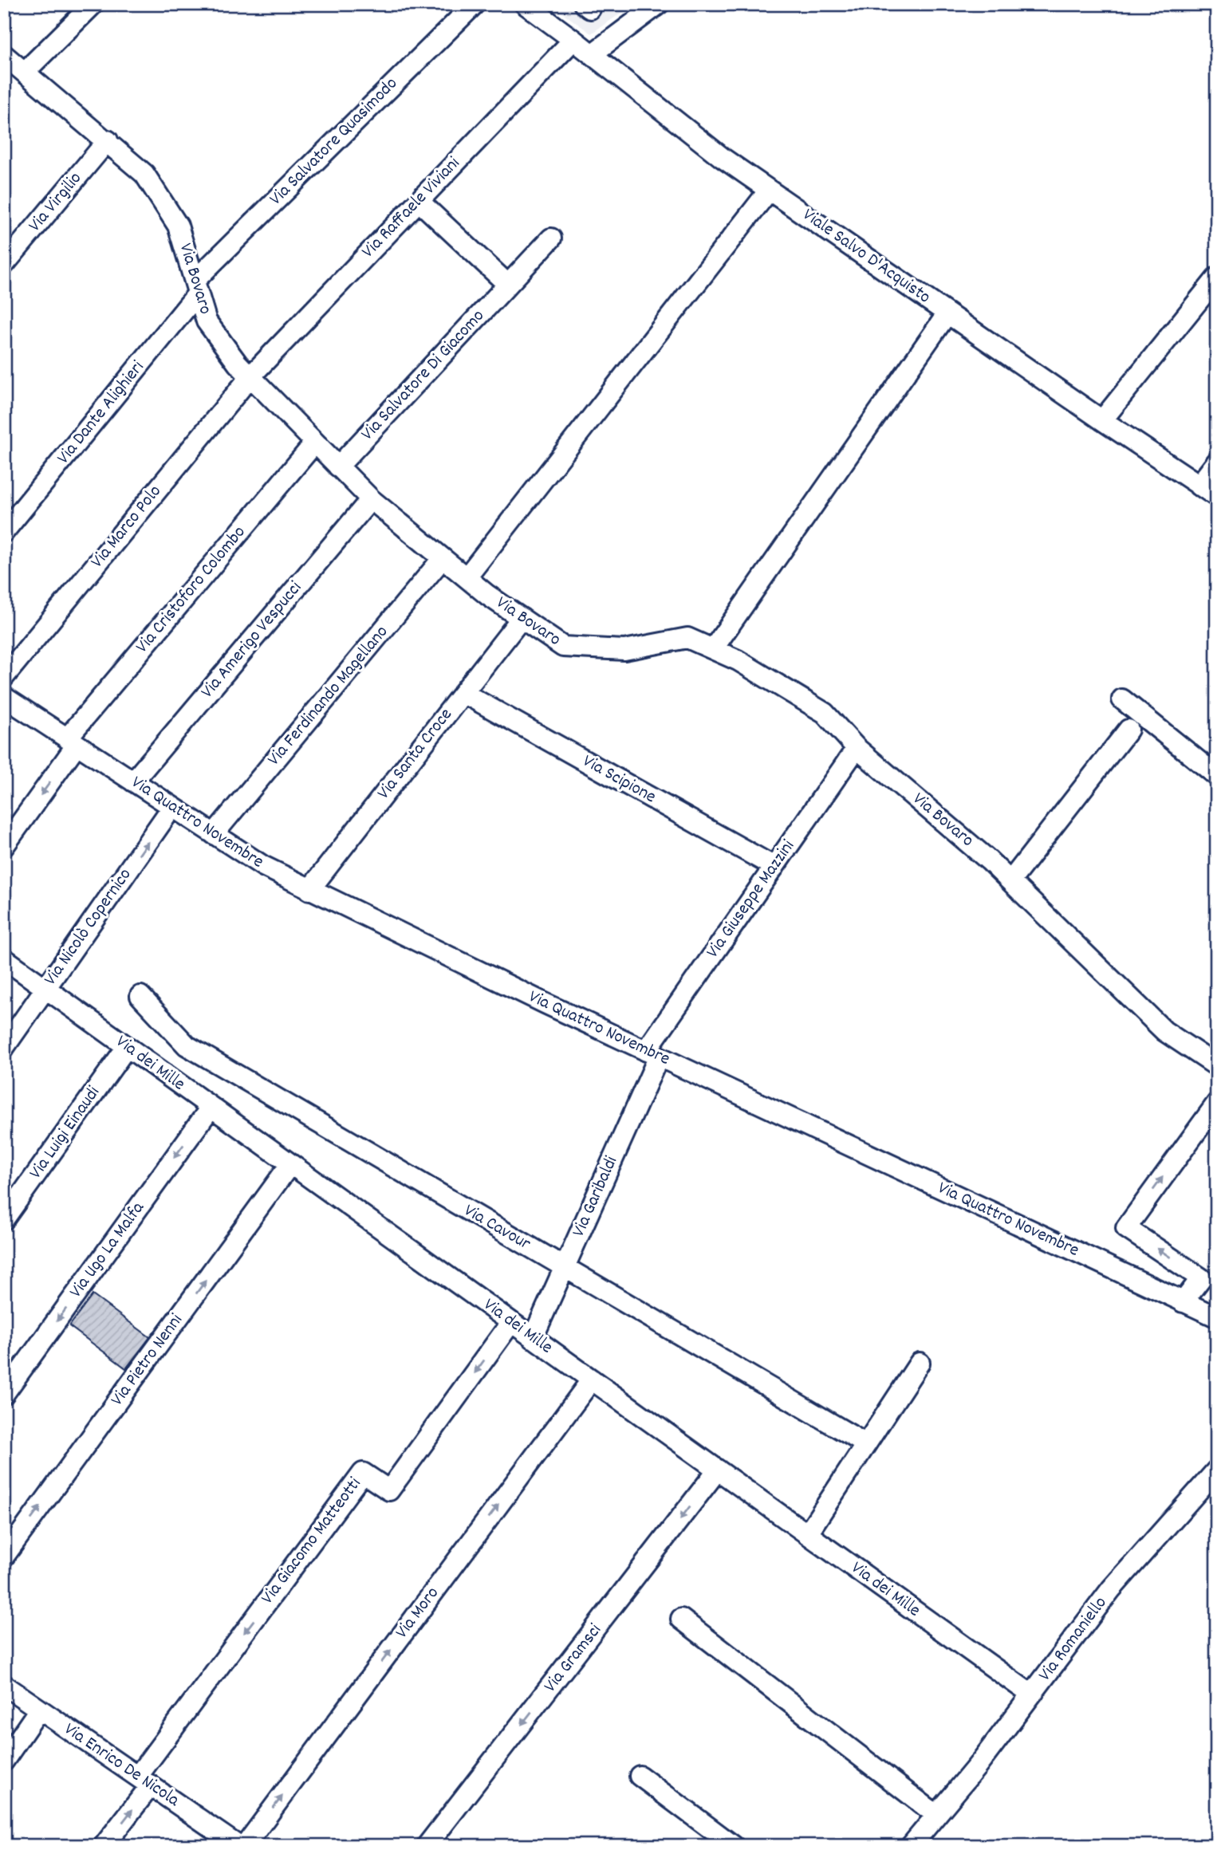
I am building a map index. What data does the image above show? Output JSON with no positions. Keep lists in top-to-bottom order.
{
  "streets": {
    "street": [
      "Via Salvatore Quasimodo",
      "Via Virgilio",
      "Via Raffaele Viviani",
      "Viale Salvo D'Acquisto",
      "Via Bovaro",
      "Via Salvatore Di Giacomo",
      "Via Dante Alighieri",
      "Via Marco Polo",
      "Via Cristoforo Colombo",
      "Via Amerigo Vespucci",
      "Via Ferdinando Magellano",
      "Via Santa Croce",
      "Via Scipione",
      "Via Quattro Novembre",
      "Via Giuseppe Mazzini",
      "Via Nicolò Copernico",
      "Via dei Mille",
      "Via Luigi Einaudi",
      "Via Garibaldi",
      "Via Cavour",
      "Via Ugo La Malfa",
      "Via Pietro Nenni",
      "Via Giacomo Matteotti",
      "Via Moro",
      "Via Romaniello",
      "Via Gramsci",
      "Via Enrico De Nicola"
    ]
  },
  "crossings": [
    ["Via Salvatore Quasimodo", "Via Bovaro"],
    ["Via Salvatore Quasimodo", "Via Dante Alighieri"],
    ["Via Virgilio", "Via Bovaro"],
    ["Via Raffaele Viviani", "Viale Salvo D'Acquisto"],
    ["Via Raffaele Viviani", "Via Bovaro"],
    ["Via Raffaele Viviani", "Via Marco Polo"],
    ["Via Bovaro", "Via Salvatore Di Giacomo"],
    ["Via Bovaro", "Via Dante Alighieri"],
    ["Via Bovaro", "Via Marco Polo"],
    ["Via Bovaro", "Via Cristoforo Colombo"],
    ["Via Bovaro", "Via Amerigo Vespucci"],
    ["Via Bovaro", "Via Ferdinando Magellano"],
    ["Via Bovaro", "Via Santa Croce"],
    ["Via Bovaro", "Via Giuseppe Mazzini"],
    ["Via Cristoforo Colombo", "Via Quattro Novembre"],
    ["Via Amerigo Vespucci", "Via Quattro Novembre"],
    ["Via Ferdinando Magellano", "Via Quattro Novembre"],
    ["Via Santa Croce", "Via Scipione"],
    ["Via Santa Croce", "Via Quattro Novembre"],
    ["Via Scipione", "Via Giuseppe Mazzini"],
    ["Via Quattro Novembre", "Via Giuseppe Mazzini"],
    ["Via Quattro Novembre", "Via Nicolò Copernico"],
    ["Via Quattro Novembre", "Via Garibaldi"],
    ["Via Giuseppe Mazzini", "Via Garibaldi"],
    ["Via Nicolò Copernico", "Via dei Mille"],
    ["Via dei Mille", "Via Luigi Einaudi"],
    ["Via dei Mille", "Via Garibaldi"],
    ["Via dei Mille", "Via Ugo La Malfa"],
    ["Via dei Mille", "Via Pietro Nenni"],
    ["Via dei Mille", "Via Giacomo Matteotti"],
    ["Via dei Mille", "Via Moro"],
    ["Via dei Mille", "Via Romaniello"],
    ["Via dei Mille", "Via Gramsci"],
    ["Via Garibaldi", "Via Cavour"],
    ["Via Giacomo Matteotti", "Via Enrico De Nicola"]
  ],
  "one_way": [
    "Via Nicolò Copernico",
    "Via Ugo La Malfa",
    "Via Pietro Nenni",
    "Via Giacomo Matteotti",
    "Via Moro",
    "Via Gramsci"
  ]
}
